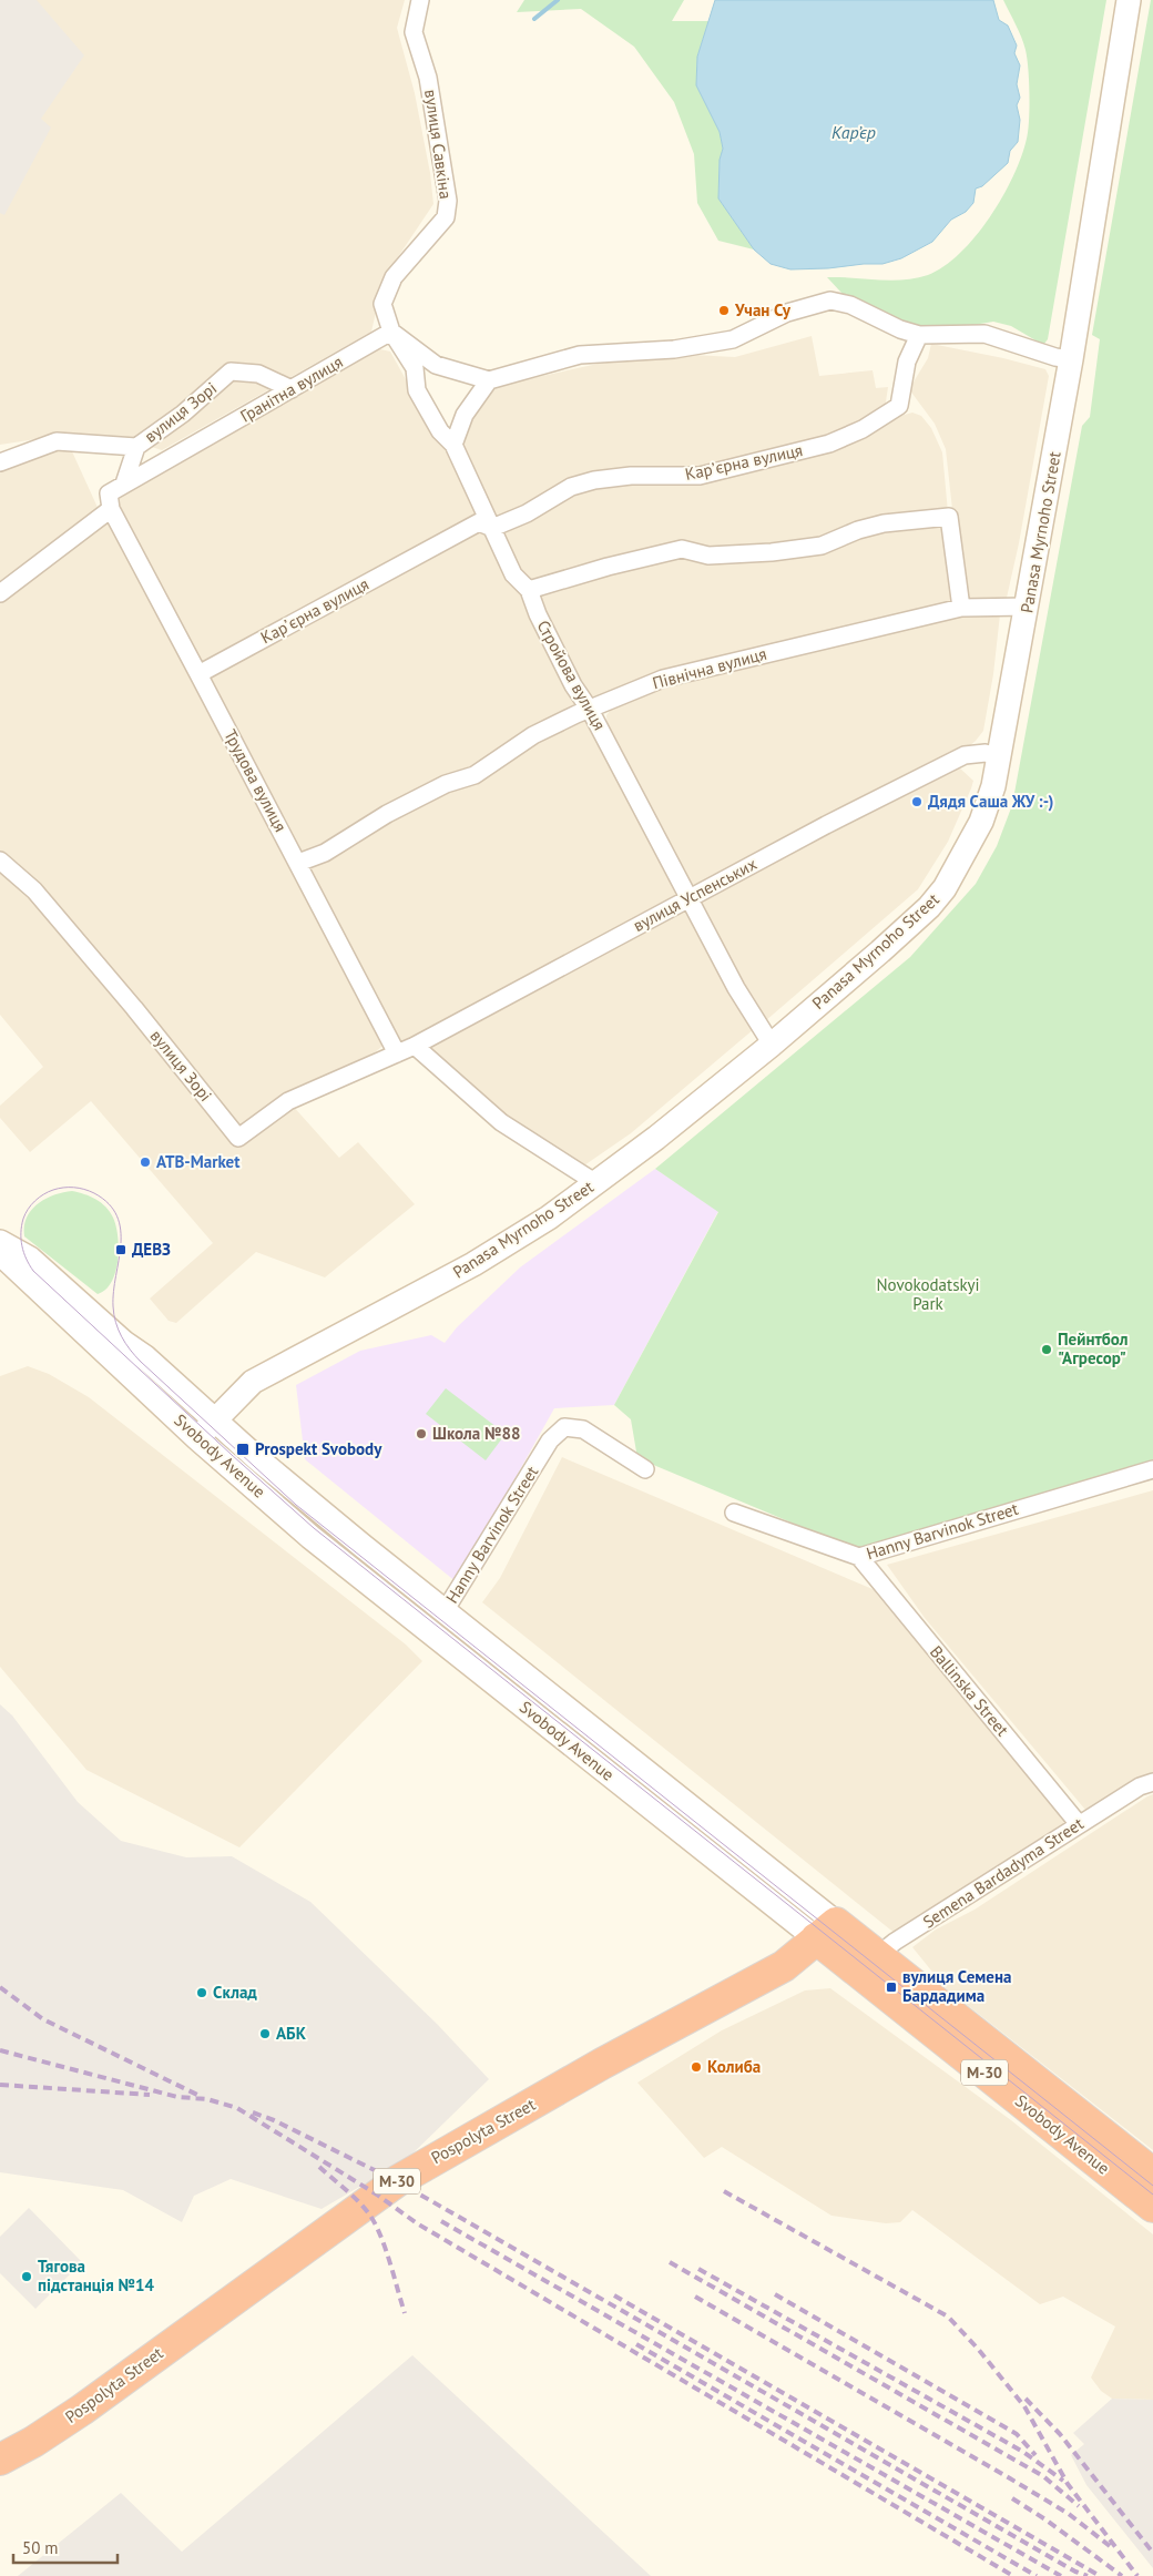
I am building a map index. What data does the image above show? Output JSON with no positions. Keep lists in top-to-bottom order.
{
  "streets": {
    "highway": ["Svobody Avenue", "М-30", "Pospolyta Street"],
    "main road": ["Panasa Myrnoho Street"],
    "street": [
      "вулиця Савкіна",
      "Гранітна вулиця",
      "вулиця Зорі",
      "Карʼєрна вулиця",
      "Північна вулиця",
      "Стройова вулиця",
      "Трудова вулиця",
      "вулиця Успенських",
      "Hanny Barvinok Street",
      "Ballinska Street",
      "Semena Bardadyma Street"
    ]
  },
  "crossings": [
    ["вулиця Савкіна", "Стройова вулиця"],
    ["Гранітна вулиця", "вулиця Зорі"],
    ["Гранітна вулиця", "Стройова вулиця"],
    ["Гранітна вулиця", "Трудова вулиця"],
    ["вулиця Зорі", "Трудова вулиця"],
    ["вулиця Зорі", "вулиця Успенських"],
    ["Карʼєрна вулиця", "Стройова вулиця"],
    ["Карʼєрна вулиця", "Трудова вулиця"],
    ["Panasa Myrnoho Street", "Північна вулиця"],
    ["Panasa Myrnoho Street", "Стройова вулиця"],
    ["Panasa Myrnoho Street", "вулиця Успенських"],
    ["Panasa Myrnoho Street", "Svobody Avenue"],
    ["Північна вулиця", "Стройова вулиця"],
    ["Північна вулиця", "Трудова вулиця"],
    ["Стройова вулиця", "вулиця Успенських"],
    ["Трудова вулиця", "вулиця Успенських"],
    ["Svobody Avenue", "Hanny Barvinok Street"],
    ["Svobody Avenue", "Semena Bardadyma Street"],
    ["Svobody Avenue", "Pospolyta Street"],
    ["Hanny Barvinok Street", "Ballinska Street"],
    ["Ballinska Street", "Semena Bardadyma Street"]
  ],
  "water": ["Кар’єр"],
  "parks": ["Novokodatskyi Park"],
  "places": {
    "other": [
      "Учан Су",
      "Дядя Саша ЖУ :-)",
      "ATB-Market",
      "Пейнтбол \"Агресор\"",
      "Школа №88",
      "Склад",
      "АБК",
      "Колиба",
      "Тягова пiдстанцiя №14"
    ],
    "transit": ["ДЕВЗ", "Prospekt Svobody", "вулиця Семена Бардадима"]
  },
  "scale_bar": "50 m"
}
